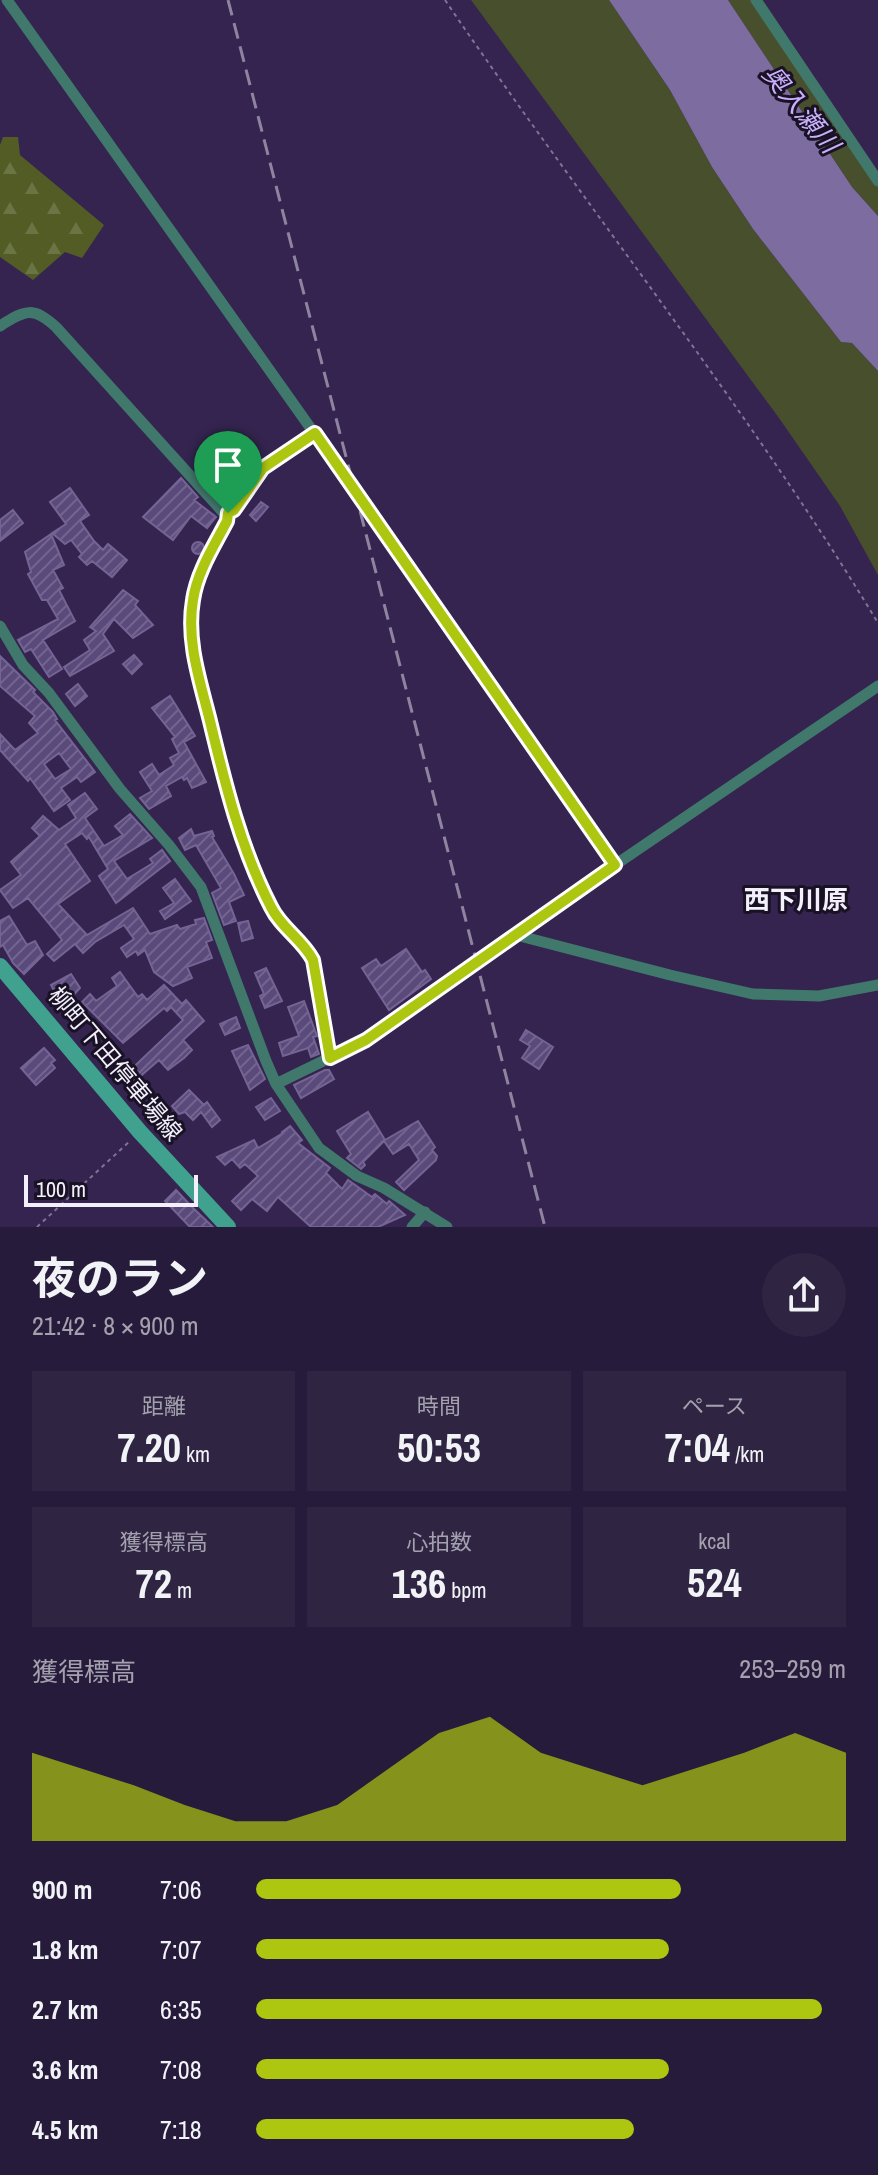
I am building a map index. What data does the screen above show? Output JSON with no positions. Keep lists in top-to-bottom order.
{
  "streets": {
    "main road": ["柳町下田停車場線"]
  },
  "districts": ["西下川原"],
  "water": ["奥入瀬川"],
  "scale_bar": "100 m",
  "page": {
    "scale": "100 m",
    "heading": ["夜のラン", "21:42 · 8 × 900 m"],
    "stats": [
      ["距離", "7.20 km"],
      ["時間", "50:53"],
      ["ペース", "7:04 /km"],
      ["獲得標高", "72 m"],
      ["心拍数", "136 bpm"],
      ["kcal", "524"]
    ],
    "chart": ["獲得標高", "253–259 m"],
    "list": [
      {
        "name": "900 m",
        "note": "7:06"
      },
      {
        "name": "1.8 km",
        "note": "7:07"
      },
      {
        "name": "2.7 km",
        "note": "6:35"
      },
      {
        "name": "3.6 km",
        "note": "7:08"
      },
      {
        "name": "4.5 km",
        "note": "7:18"
      }
    ]
  }
}
